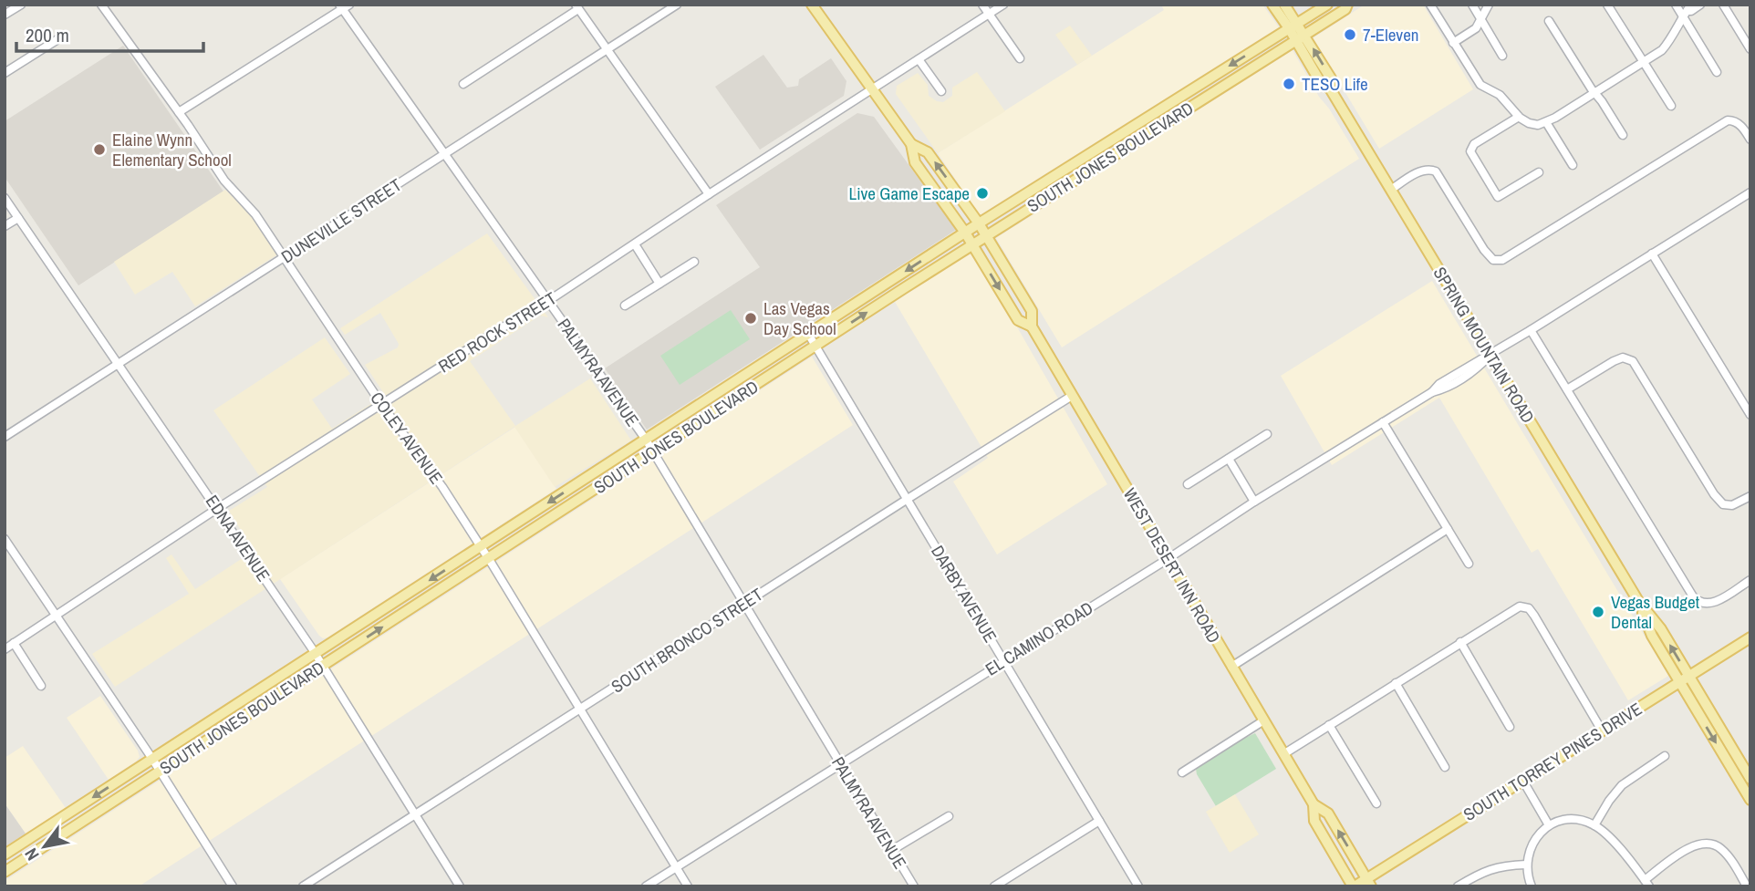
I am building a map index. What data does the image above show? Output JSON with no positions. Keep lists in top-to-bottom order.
{
  "streets": {
    "main road": [
      "SOUTH JONES BOULEVARD",
      "SPRING MOUNTAIN ROAD",
      "WEST DESERT INN ROAD",
      "SOUTH TORREY PINES DRIVE"
    ],
    "street": [
      "DUNEVILLE STREET",
      "RED ROCK STREET",
      "PALMYRA AVENUE",
      "COLEY AVENUE",
      "EDNA AVENUE",
      "DARBY AVENUE",
      "EL CAMINO ROAD",
      "SOUTH BRONCO STREET"
    ]
  },
  "crossings": [
    ["SOUTH JONES BOULEVARD", "SPRING MOUNTAIN ROAD"],
    ["SOUTH JONES BOULEVARD", "PALMYRA AVENUE"],
    ["SOUTH JONES BOULEVARD", "COLEY AVENUE"],
    ["SOUTH JONES BOULEVARD", "EDNA AVENUE"],
    ["SOUTH JONES BOULEVARD", "WEST DESERT INN ROAD"],
    ["SOUTH JONES BOULEVARD", "DARBY AVENUE"],
    ["DUNEVILLE STREET", "PALMYRA AVENUE"],
    ["DUNEVILLE STREET", "COLEY AVENUE"],
    ["DUNEVILLE STREET", "EDNA AVENUE"],
    ["RED ROCK STREET", "PALMYRA AVENUE"],
    ["RED ROCK STREET", "COLEY AVENUE"],
    ["RED ROCK STREET", "EDNA AVENUE"],
    ["RED ROCK STREET", "WEST DESERT INN ROAD"],
    ["SPRING MOUNTAIN ROAD", "EL CAMINO ROAD"],
    ["SPRING MOUNTAIN ROAD", "SOUTH TORREY PINES DRIVE"],
    ["PALMYRA AVENUE", "EL CAMINO ROAD"],
    ["PALMYRA AVENUE", "SOUTH BRONCO STREET"],
    ["COLEY AVENUE", "EL CAMINO ROAD"],
    ["COLEY AVENUE", "SOUTH BRONCO STREET"],
    ["EDNA AVENUE", "SOUTH BRONCO STREET"],
    ["WEST DESERT INN ROAD", "EL CAMINO ROAD"],
    ["WEST DESERT INN ROAD", "SOUTH BRONCO STREET"],
    ["WEST DESERT INN ROAD", "SOUTH TORREY PINES DRIVE"],
    ["DARBY AVENUE", "EL CAMINO ROAD"],
    ["DARBY AVENUE", "SOUTH BRONCO STREET"]
  ],
  "places": [
    "7-Eleven",
    "TESO Life",
    "Elaine Wynn Elementary School",
    "Live Game Escape",
    "Las Vegas Day School",
    "Vegas Budget Dental"
  ],
  "scale_bar": "200 m",
  "north": "bottom left"
}
